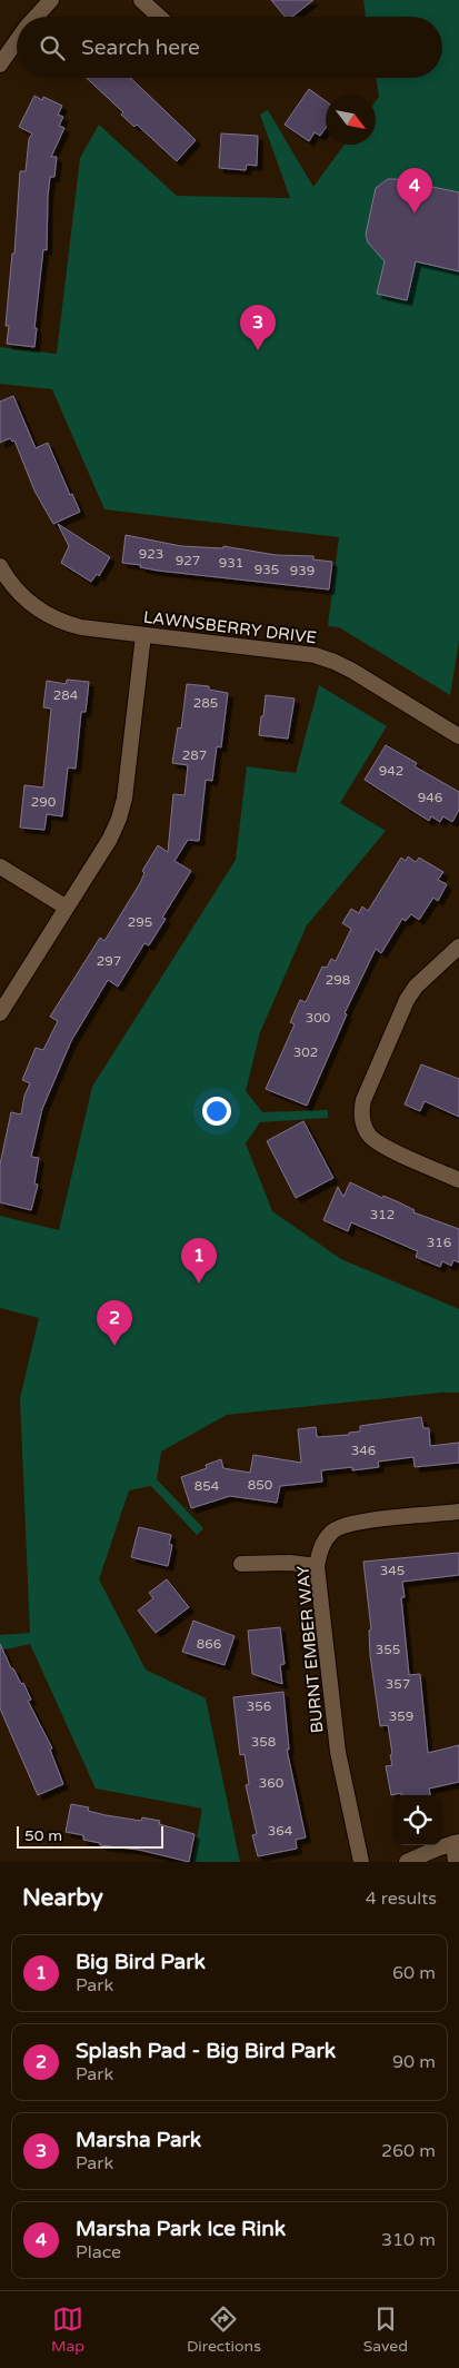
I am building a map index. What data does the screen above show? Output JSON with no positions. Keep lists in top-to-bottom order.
{
  "streets": {
    "street": ["LAWNSBERRY DRIVE", "BURNT EMBER WAY"]
  },
  "house_numbers": [
    "923",
    "927",
    "931",
    "935",
    "939",
    "284",
    "285",
    "287",
    "942",
    "946",
    "290",
    "295",
    "297",
    "298",
    "300",
    "302",
    "312",
    "316",
    "346",
    "850",
    "854",
    "345",
    "866",
    "355",
    "357",
    "356",
    "359",
    "358",
    "360",
    "364"
  ],
  "scale_bar": "50 m",
  "north": "bottom right",
  "page": {
    "search": "Search here",
    "pins": [
      "4",
      "3",
      "1",
      "2"
    ],
    "scale": "50 m",
    "heading": ["Nearby", "4 results"],
    "list": [
      {
        "mark": "1",
        "name": "Big Bird Park",
        "note": "Park",
        "value": "60 m"
      },
      {
        "mark": "2",
        "name": "Splash Pad - Big Bird Park",
        "note": "Park",
        "value": "90 m"
      },
      {
        "mark": "3",
        "name": "Marsha Park",
        "note": "Park",
        "value": "260 m"
      },
      {
        "mark": "4",
        "name": "Marsha Park Ice Rink",
        "note": "Place",
        "value": "310 m"
      }
    ],
    "nav": ["Map", "Directions", "Saved"]
  }
}
